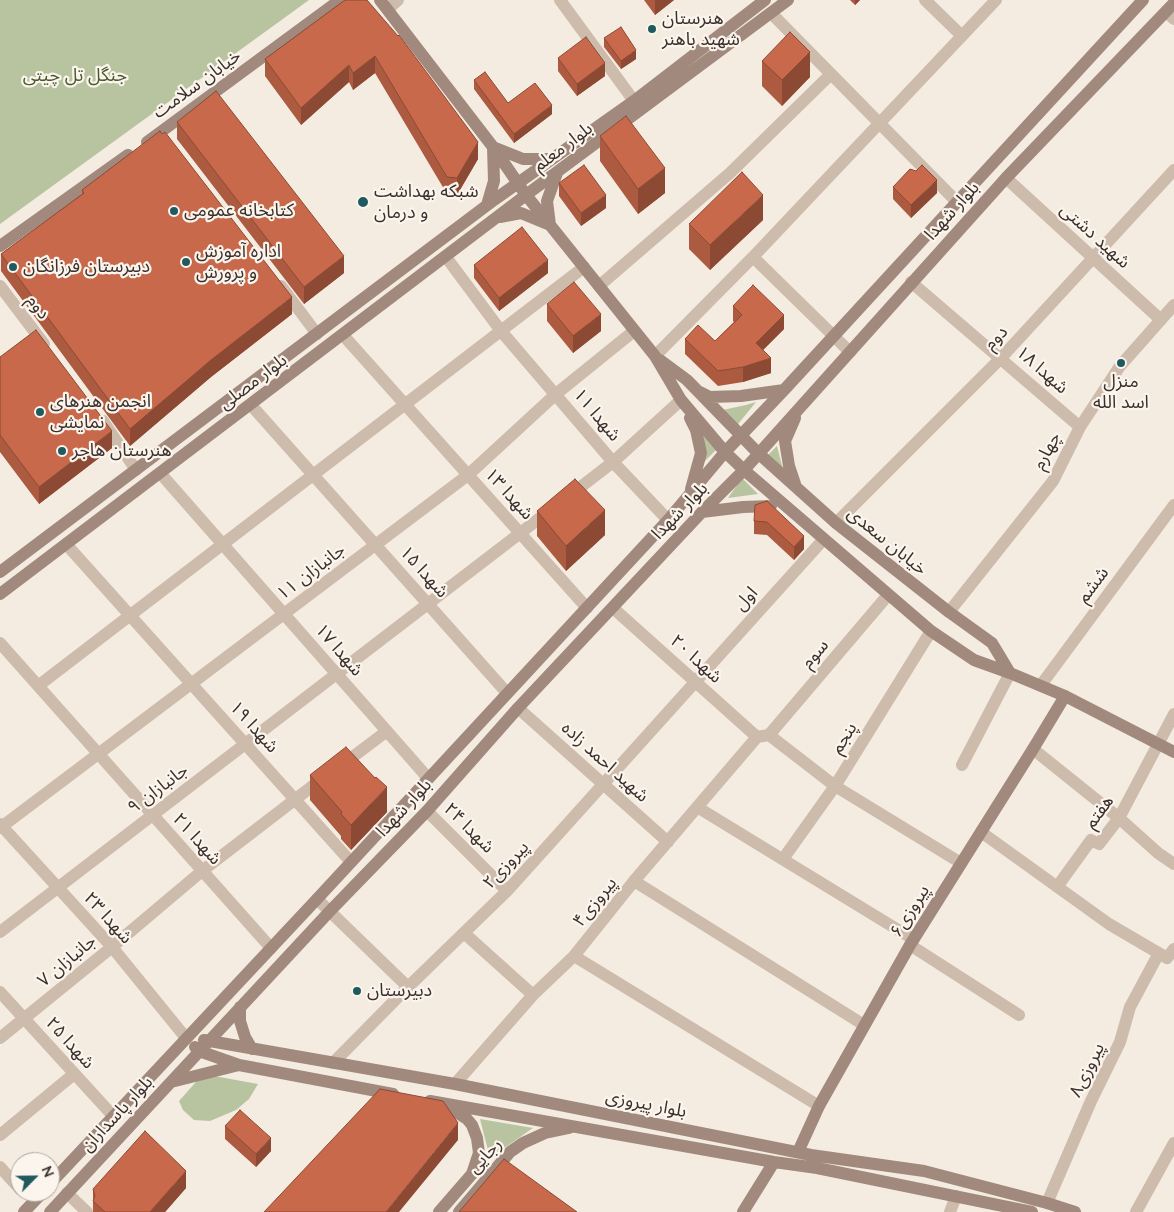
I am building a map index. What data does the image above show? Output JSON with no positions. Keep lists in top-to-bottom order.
{
  "streets": {
    "main road": [
      "خیابان سلامت",
      "بلوار معلم",
      "بلوار شهدا",
      "بلوار مصلی",
      "خیابان سعدی",
      "پیروزی۶",
      "بلوار پیروزی",
      "بلوار پاسداران",
      "رجایی"
    ],
    "street": [
      "شهید دشتی",
      "دوم",
      "شهدا ۱۸",
      "شهدا ۱۱",
      "چهارم",
      "شهدا ۱۳",
      "جانبازان ۱۱",
      "شهدا ۱۵",
      "ششم",
      "اول",
      "شهدا ۱۷",
      "سوم",
      "شهدا ۲۰",
      "شهدا ۱۹",
      "پنجم",
      "شهید احمد زاده",
      "جانبازان ۹",
      "هفتم",
      "شهدا ۲۴",
      "شهدا ۲۱",
      "پیروزی۲",
      "پیروزی۴",
      "شهدا ۲۳",
      "جانبازان ۷",
      "شهدا ۲۵",
      "پیروزی۸"
    ]
  },
  "crossings": [
    ["بلوار معلم", "بلوار مصلی"],
    ["بلوار شهدا", "شهید دشتی"],
    ["بلوار شهدا", "شهدا ۱۸"],
    ["بلوار شهدا", "شهدا ۱۱"],
    ["بلوار شهدا", "شهدا ۱۳"],
    ["بلوار شهدا", "خیابان سعدی"],
    ["بلوار شهدا", "شهدا ۱۵"],
    ["بلوار شهدا", "شهدا ۱۷"],
    ["بلوار شهدا", "شهدا ۲۰"],
    ["بلوار شهدا", "شهدا ۱۹"],
    ["بلوار شهدا", "شهید احمد زاده"],
    ["بلوار شهدا", "شهدا ۲۴"],
    ["بلوار شهدا", "شهدا ۲۱"],
    ["بلوار شهدا", "شهدا ۲۳"],
    ["بلوار شهدا", "بلوار پیروزی"],
    ["بلوار شهدا", "بلوار پاسداران"],
    ["شهید دشتی", "دوم"],
    ["شهید دشتی", "چهارم"],
    ["دوم", "شهدا ۱۸"],
    ["دوم", "خیابان سعدی"],
    ["شهدا ۱۸", "چهارم"],
    ["بلوار مصلی", "شهدا ۱۱"],
    ["بلوار مصلی", "شهدا ۱۳"],
    ["بلوار مصلی", "شهدا ۱۵"],
    ["بلوار مصلی", "شهدا ۱۷"],
    ["بلوار مصلی", "شهدا ۱۹"],
    ["شهدا ۱۱", "جانبازان ۱۱"],
    ["شهدا ۱۱", "جانبازان ۹"],
    ["چهارم", "خیابان سعدی"],
    ["شهدا ۱۳", "جانبازان ۱۱"],
    ["شهدا ۱۳", "جانبازان ۹"],
    ["جانبازان ۱۱", "شهدا ۱۵"],
    ["جانبازان ۱۱", "شهدا ۱۷"],
    ["جانبازان ۱۱", "شهدا ۱۹"],
    ["جانبازان ۱۱", "شهدا ۲۱"],
    ["جانبازان ۱۱", "شهدا ۲۳"],
    ["شهدا ۱۵", "جانبازان ۹"],
    ["اول", "شهدا ۲۰"],
    ["اول", "پیروزی۲"],
    ["شهدا ۱۷", "جانبازان ۹"],
    ["شهدا ۱۷", "جانبازان ۷"],
    ["سوم", "شهدا ۲۰"],
    ["سوم", "پیروزی۴"],
    ["شهدا ۲۰", "پنجم"],
    ["شهدا ۲۰", "پیروزی۲"],
    ["شهدا ۲۰", "پیروزی۴"],
    ["شهدا ۲۰", "پیروزی۶"],
    ["شهدا ۱۹", "جانبازان ۹"],
    ["شهدا ۱۹", "جانبازان ۷"],
    ["شهید احمد زاده", "پیروزی۲"],
    ["شهید احمد زاده", "پیروزی۴"],
    ["جانبازان ۹", "شهدا ۲۱"],
    ["جانبازان ۹", "شهدا ۲۳"],
    ["شهدا ۲۴", "پیروزی۲"],
    ["شهدا ۲۱", "جانبازان ۷"],
    ["پیروزی۲", "بلوار پیروزی"],
    ["پیروزی۴", "بلوار پیروزی"],
    ["پیروزی۶", "بلوار پیروزی"],
    ["شهدا ۲۳", "جانبازان ۷"],
    ["شهدا ۲۳", "بلوار پیروزی"],
    ["شهدا ۲۳", "بلوار پاسداران"],
    ["جانبازان ۷", "شهدا ۲۵"],
    ["شهدا ۲۵", "بلوار پاسداران"],
    ["پیروزی۸", "بلوار پیروزی"],
    ["بلوار پیروزی", "بلوار پاسداران"],
    ["بلوار پیروزی", "رجایی"]
  ],
  "parks": ["جنگل تل چیتی"],
  "places": [
    "هنرستان شهید باهنر",
    "شبکه بهداشت و درمان",
    "کتابخانه عمومی",
    "اداره آموزش و پرورش",
    "دبیرستان فرزانگان",
    "منزل اسد الله",
    "انجمن هنرهای نمایشی",
    "هنرستان هاجر",
    "دبیرستان"
  ],
  "north": "top right"
}
